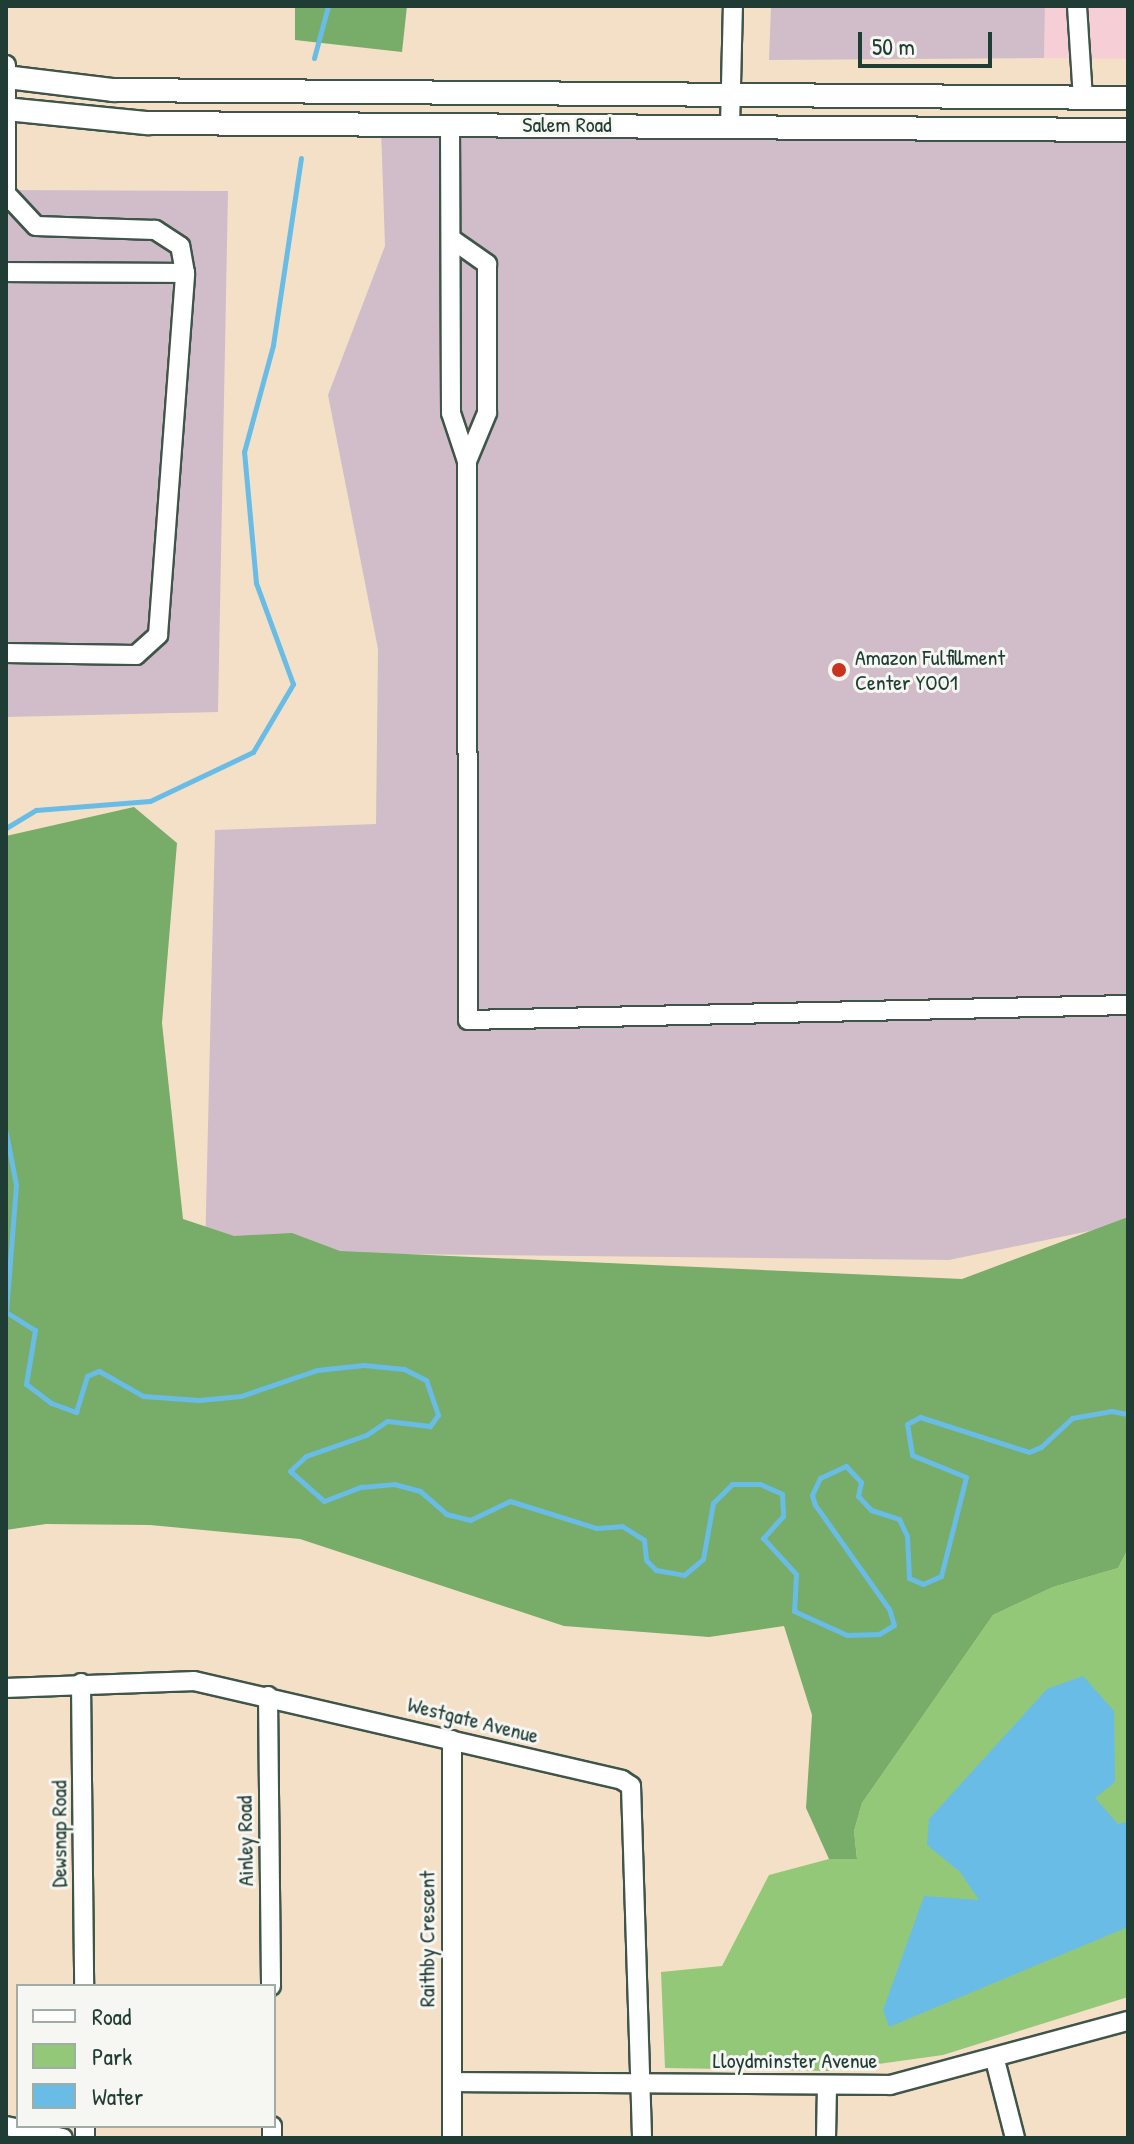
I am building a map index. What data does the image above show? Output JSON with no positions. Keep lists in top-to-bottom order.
{
  "streets": {
    "main road": ["Salem Road"],
    "street": [
      "Westgate Avenue",
      "Dewsnap Road",
      "Ainley Road",
      "Raithby Crescent",
      "Lloydminster Avenue"
    ]
  },
  "crossings": [
    ["Westgate Avenue", "Dewsnap Road"],
    ["Westgate Avenue", "Ainley Road"],
    ["Westgate Avenue", "Raithby Crescent"],
    ["Westgate Avenue", "Lloydminster Avenue"],
    ["Raithby Crescent", "Lloydminster Avenue"]
  ],
  "places": ["Amazon Fulfillment Center YOO1"],
  "legend": ["Road", "Park", "Water"],
  "scale_bar": "50 m"
}
